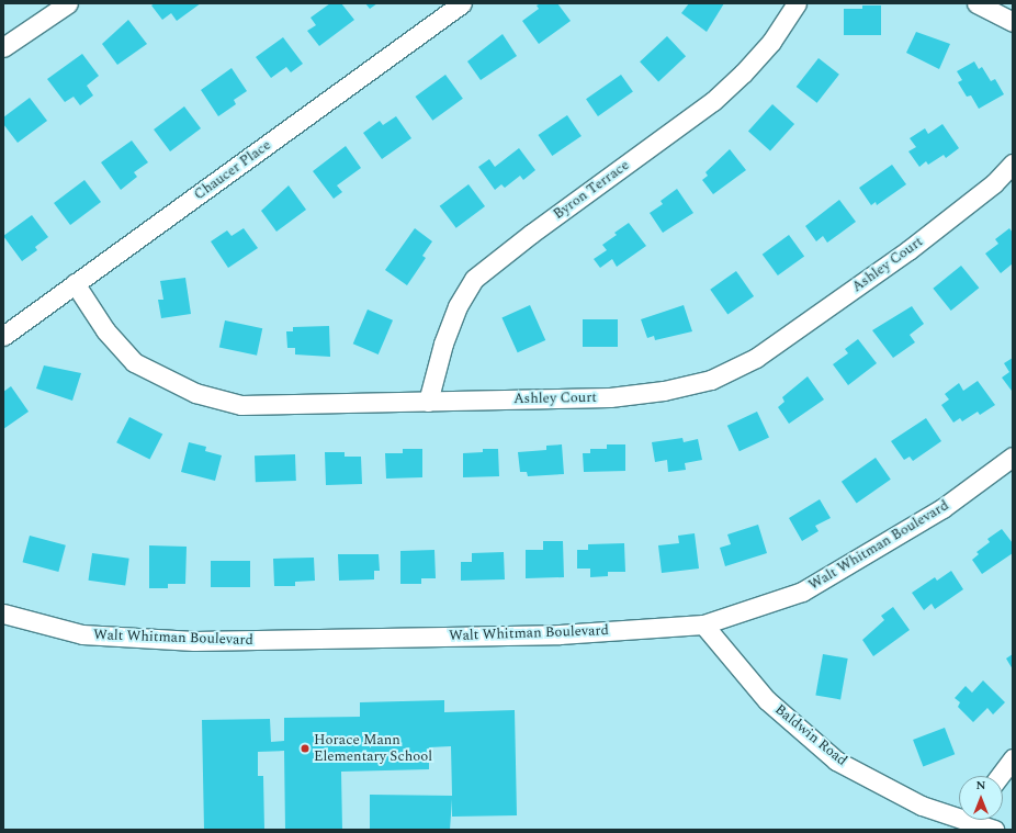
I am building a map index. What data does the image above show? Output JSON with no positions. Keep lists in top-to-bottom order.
{
  "streets": {
    "street": [
      "Chaucer Place",
      "Byron Terrace",
      "Ashley Court",
      "Walt Whitman Boulevard",
      "Baldwin Road"
    ]
  },
  "crossings": [
    ["Chaucer Place", "Ashley Court"],
    ["Byron Terrace", "Ashley Court"],
    ["Walt Whitman Boulevard", "Baldwin Road"]
  ],
  "places": ["Horace Mann Elementary School"],
  "north": "top"
}
